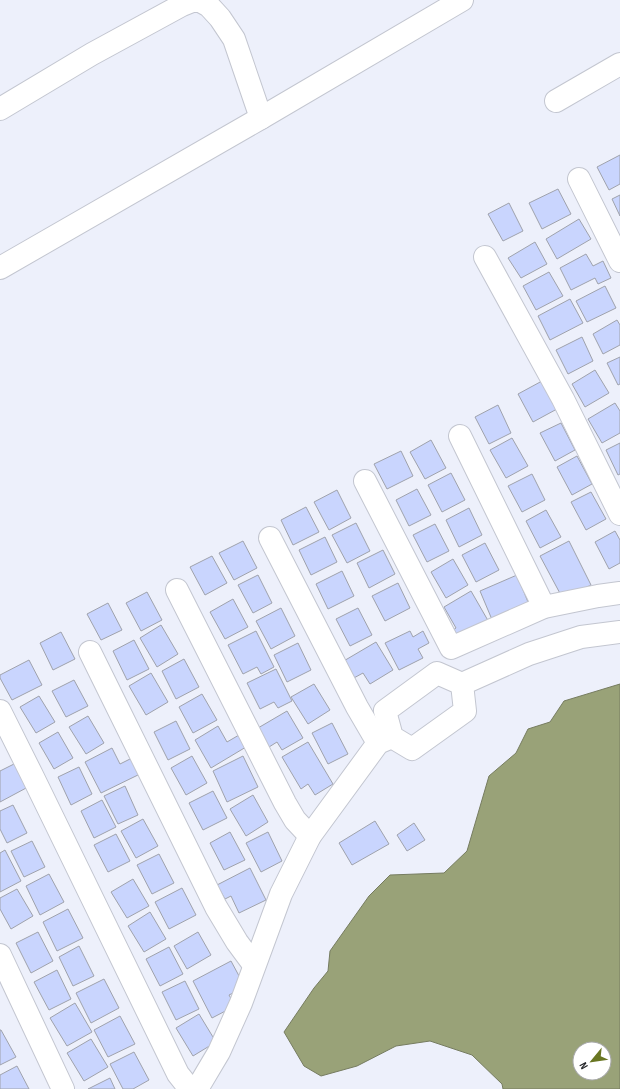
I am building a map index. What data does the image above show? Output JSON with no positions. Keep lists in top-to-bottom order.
{
  "north": "bottom left"
}
